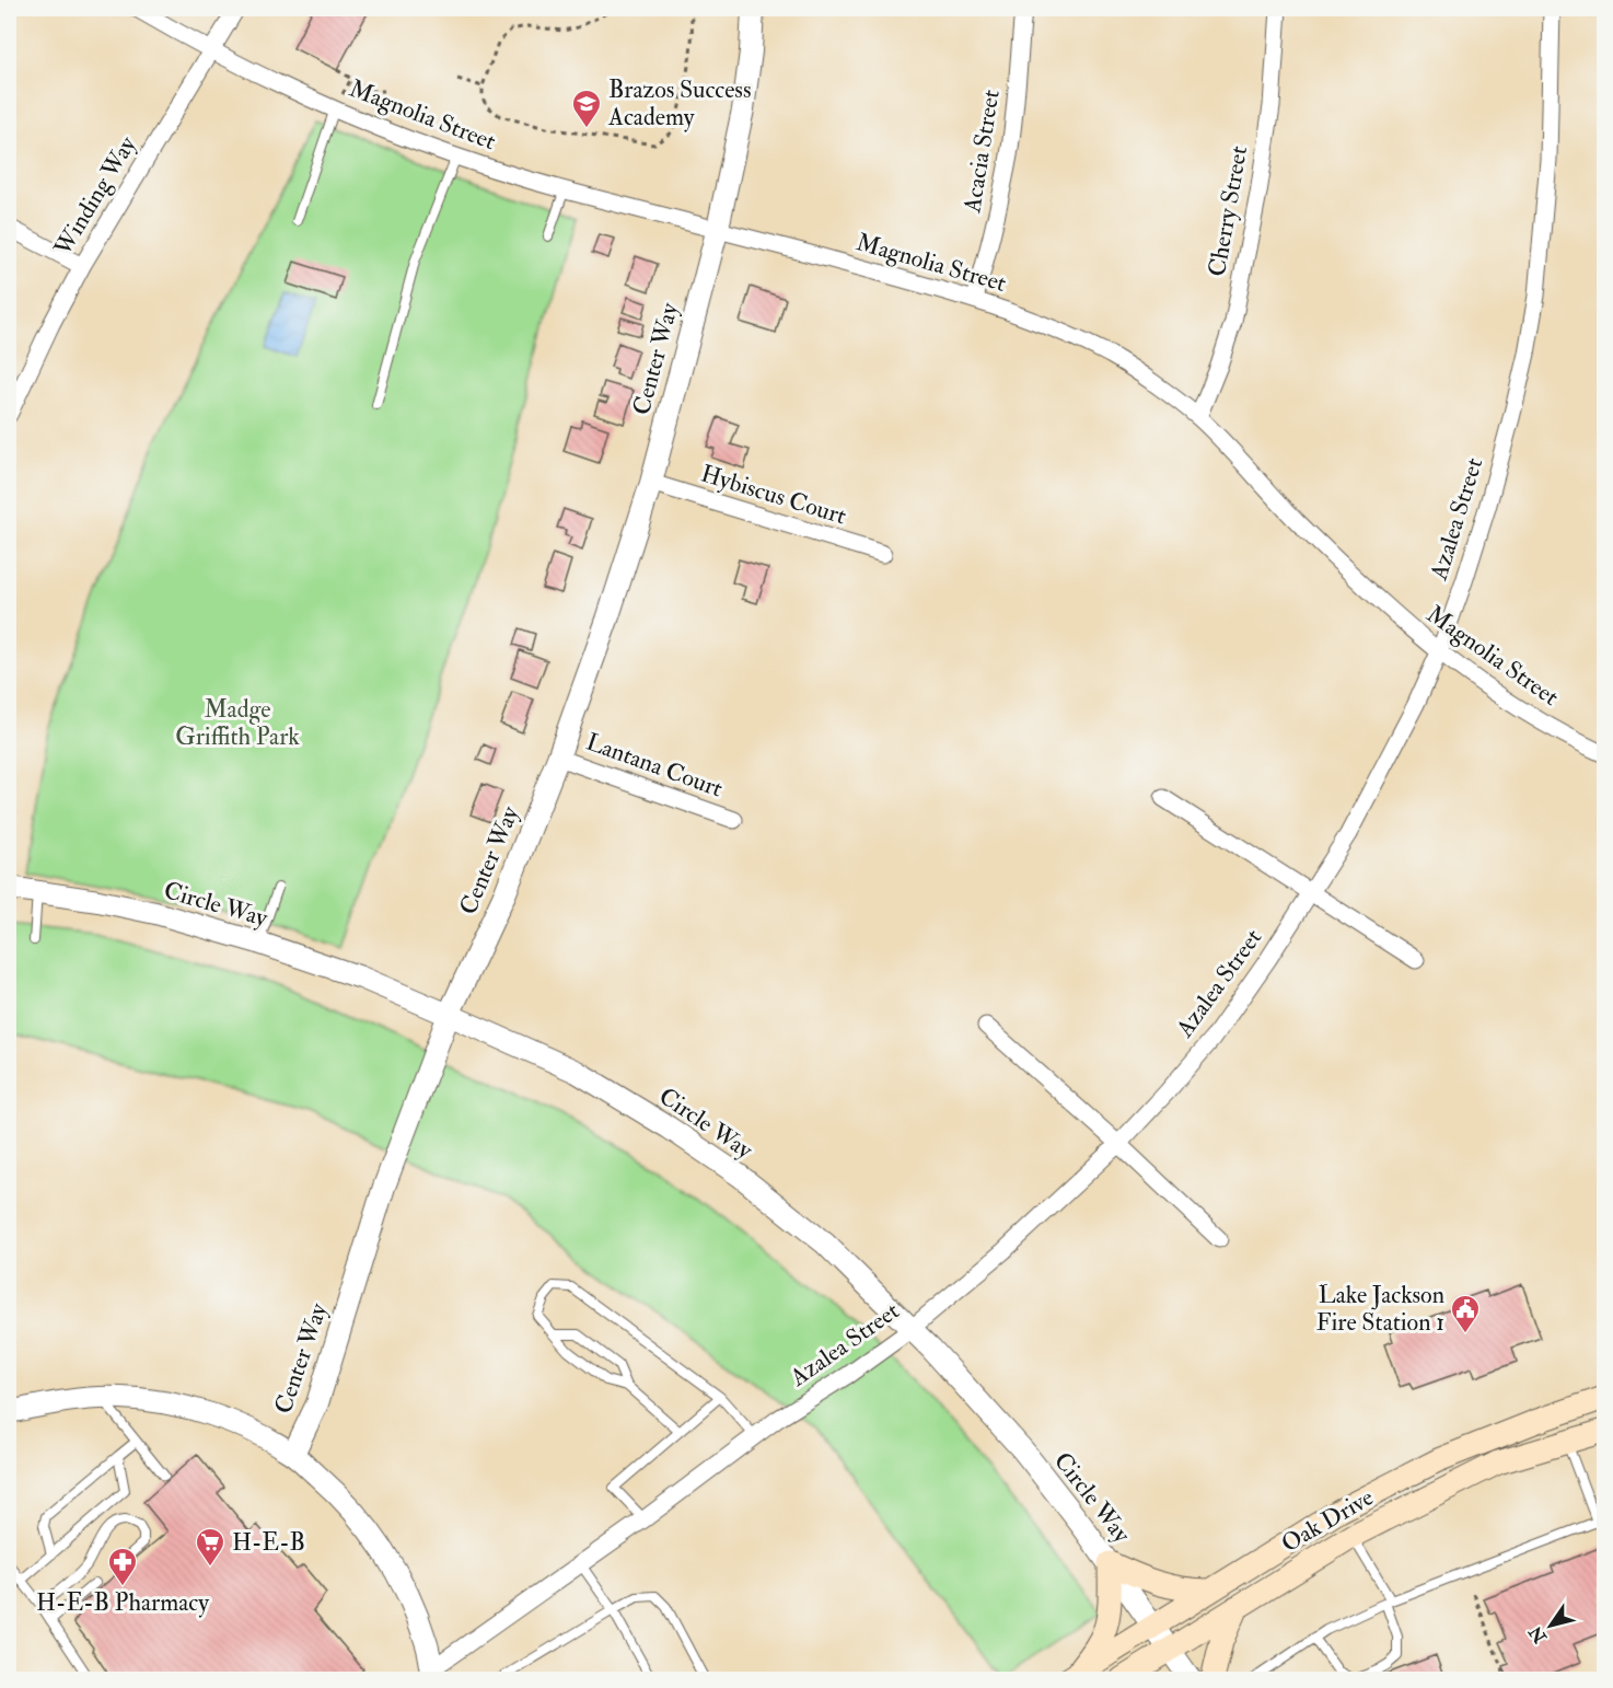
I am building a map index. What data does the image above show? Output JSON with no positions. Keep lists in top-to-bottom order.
{
  "streets": {
    "main road": ["Oak Drive"],
    "street": [
      "Magnolia Street",
      "Acacia Street",
      "Winding Way",
      "Cherry Street",
      "Center Way",
      "Hybiscus Court",
      "Azalea Street",
      "Lantana Court",
      "Circle Way"
    ]
  },
  "crossings": [
    ["Magnolia Street", "Acacia Street"],
    ["Magnolia Street", "Winding Way"],
    ["Magnolia Street", "Cherry Street"],
    ["Magnolia Street", "Center Way"],
    ["Magnolia Street", "Azalea Street"],
    ["Center Way", "Hybiscus Court"],
    ["Center Way", "Azalea Street"],
    ["Center Way", "Lantana Court"],
    ["Center Way", "Circle Way"],
    ["Azalea Street", "Circle Way"],
    ["Circle Way", "Oak Drive"]
  ],
  "parks": ["Madge Griffith Park"],
  "places": {
    "school or university": ["Brazos Success Academy"],
    "public building": ["Lake Jackson Fire Station 1"],
    "supermarket": ["H-E-B"],
    "pharmacy": ["H-E-B Pharmacy"]
  },
  "north": "bottom left"
}
